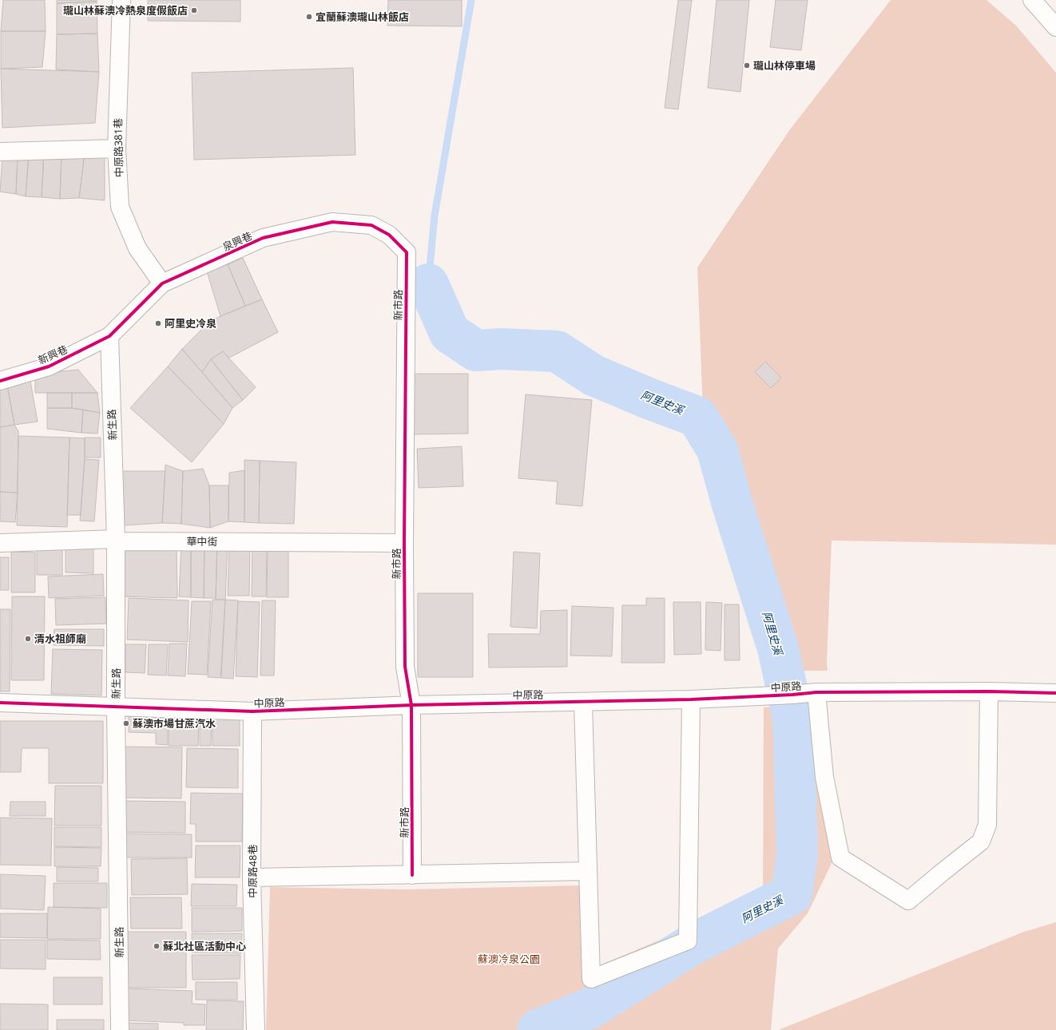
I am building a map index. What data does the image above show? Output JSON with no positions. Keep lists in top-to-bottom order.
{
  "streets": {
    "street": [
      "中原路381巷",
      "泉興巷",
      "新市路",
      "新興巷",
      "新生路",
      "華中街",
      "中原路",
      "中原路48巷"
    ]
  },
  "crossings": [
    ["中原路381巷", "泉興巷"],
    ["泉興巷", "新市路"],
    ["泉興巷", "新興巷"],
    ["泉興巷", "新生路"],
    ["新市路", "華中街"],
    ["新市路", "中原路"],
    ["新興巷", "新生路"],
    ["新生路", "華中街"],
    ["新生路", "中原路"],
    ["中原路", "中原路48巷"]
  ],
  "water": ["阿里史溪"],
  "parks": ["蘇澳冷泉公園"],
  "places": [
    "瓏山林蘇澳冷熱泉度假飯店",
    "宜蘭蘇澳瓏山林飯店",
    "瓏山林停車場",
    "阿里史冷泉",
    "清水祖師廟",
    "蘇澳市場甘蔗汽水",
    "蘇北社區活動中心"
  ]
}
